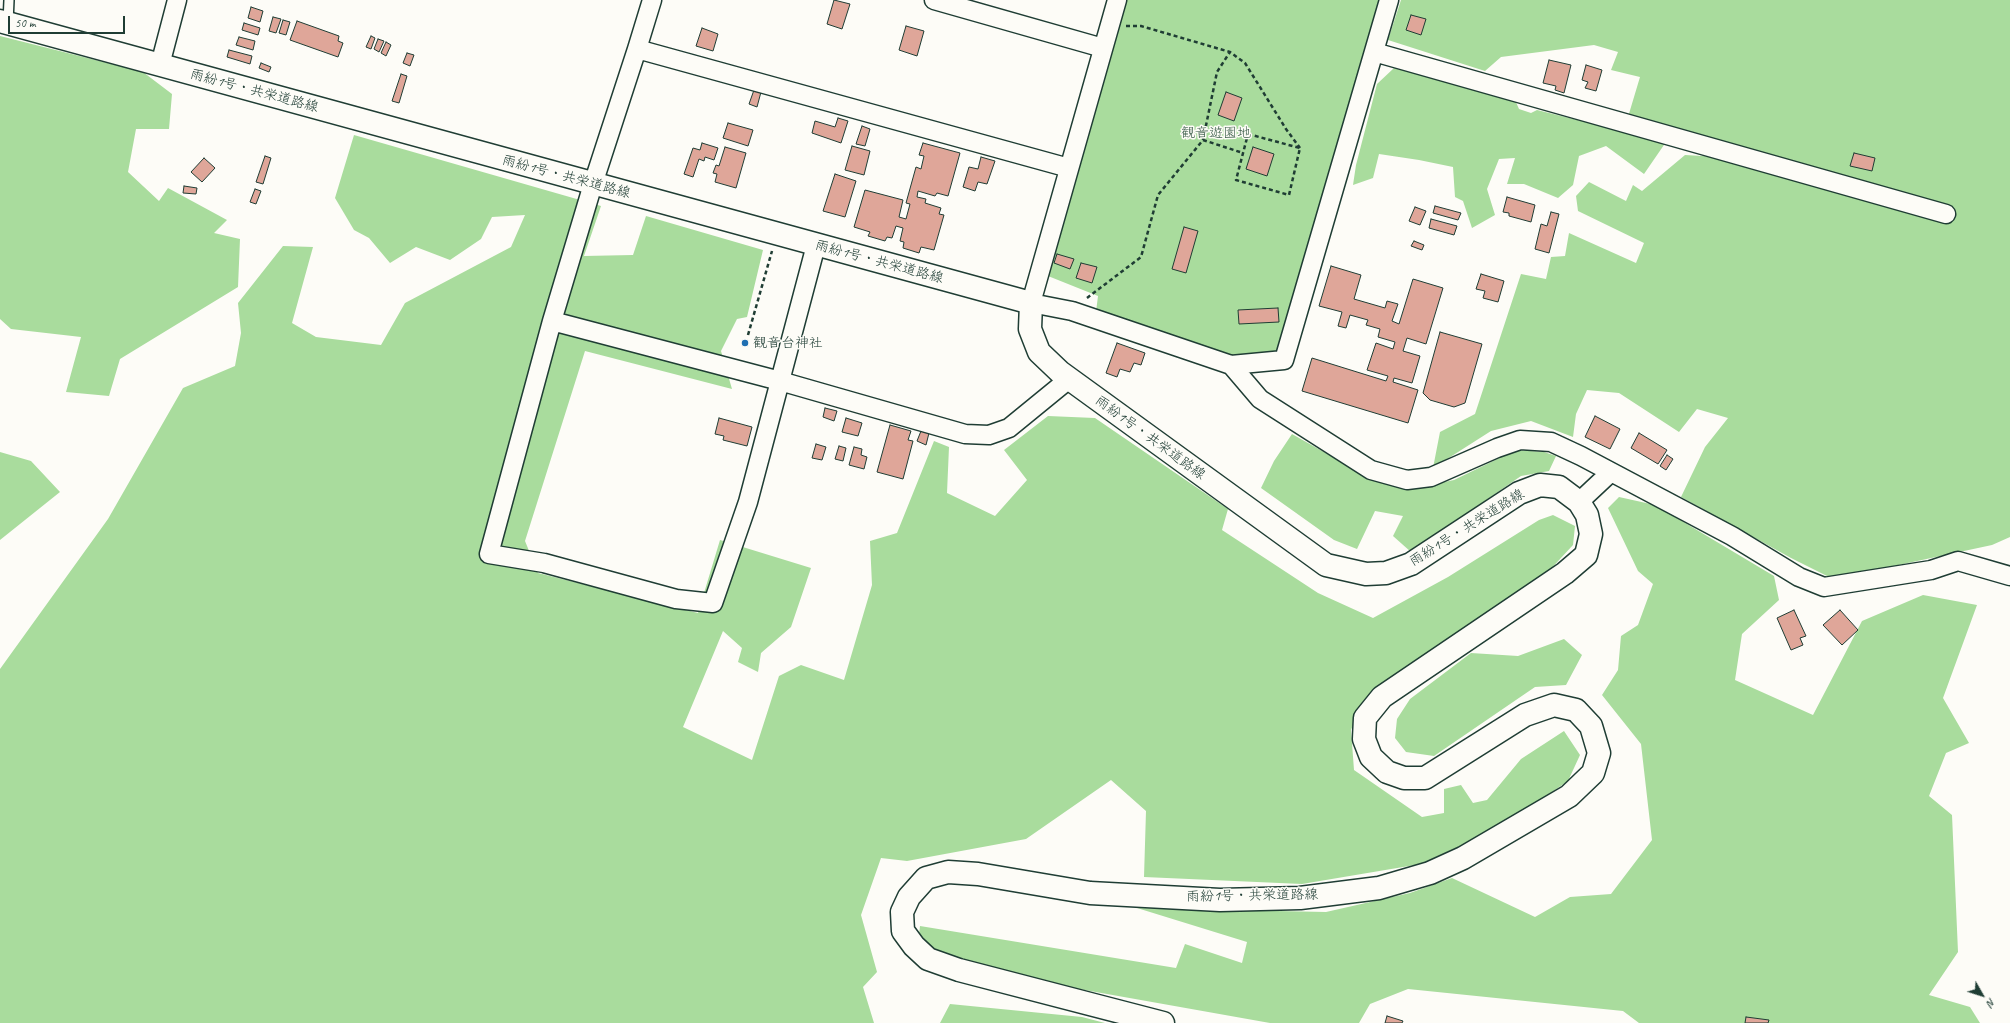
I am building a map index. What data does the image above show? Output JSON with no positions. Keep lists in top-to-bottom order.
{
  "streets": {
    "street": ["雨紛1号・共栄道路線"]
  },
  "parks": ["観音遊園地"],
  "places": ["観音台神社"],
  "scale_bar": "50 m",
  "north": "bottom right"
}
